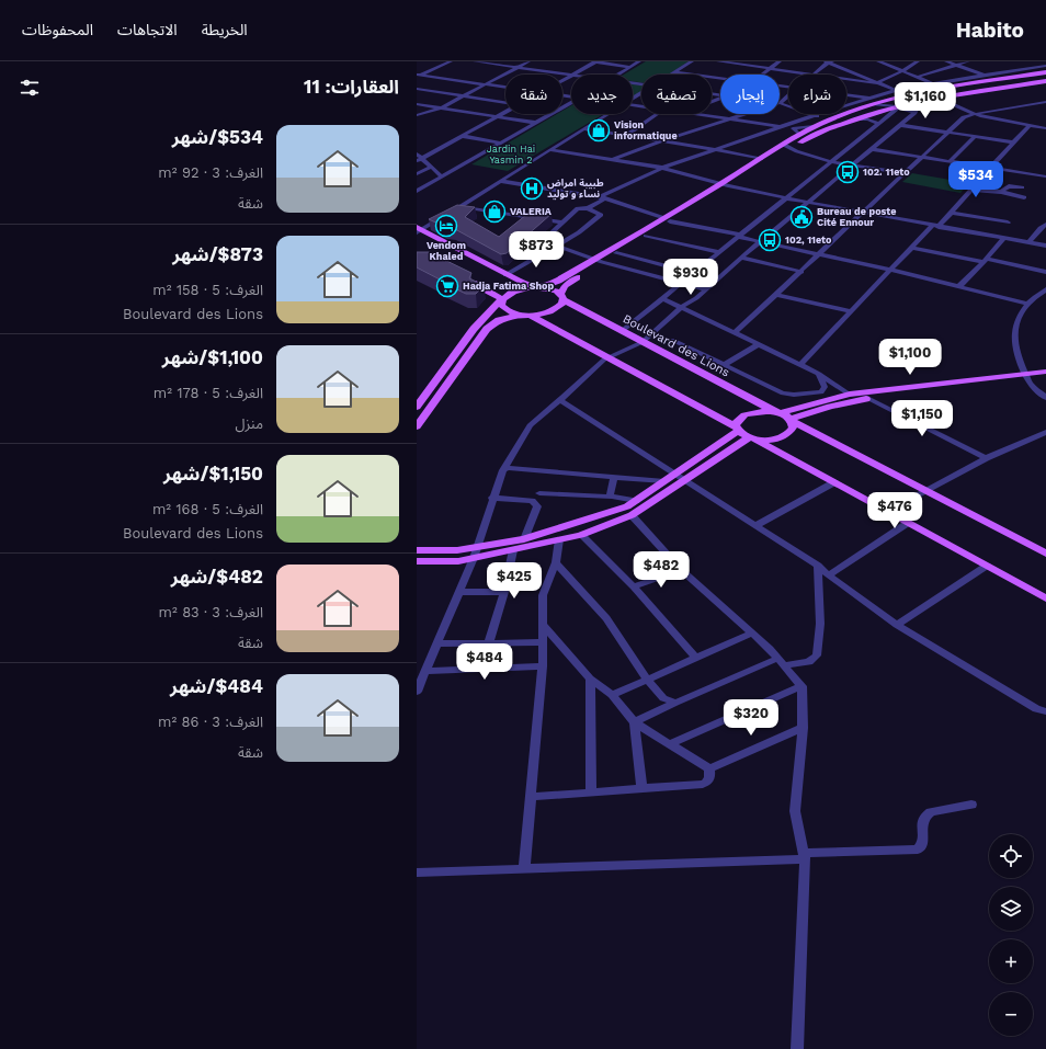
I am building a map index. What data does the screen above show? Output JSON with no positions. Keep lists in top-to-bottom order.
{
  "streets": {
    "main road": ["Boulevard des Lions"]
  },
  "parks": ["Jardin Hai Yasmin 2"],
  "places": {
    "shop": ["Vision informatique", "VALERIA"],
    "bus stop": ["102، 11eto", "102, 11eto"],
    "hospital": ["طبيبة امراض نساء و توليد"],
    "public building": ["Bureau de poste Cité Ennour"],
    "hotel": ["Vendom Khaled"],
    "supermarket": ["Hadja Fatima Shop"]
  },
  "page": {
    "header": "Habito",
    "nav": ["الخريطة", "الاتجاهات", "المحفوظات"],
    "heading": "العقارات: 11",
    "chip": [
      "شراء",
      "إيجار",
      "تصفية",
      "جديد",
      "شقة"
    ],
    "price": [
      "$1,160",
      "$534",
      "$873",
      "$930",
      "$1,100",
      "$1,150",
      "$476",
      "$482",
      "$425",
      "$484",
      "$320"
    ],
    "list": [
      {
        "name": "$534/شهر",
        "note": "الغرف: 3 · 92 m² · شقة"
      },
      {
        "name": "$873/شهر",
        "note": "الغرف: 5 · 158 m² · Boulevard des Lions"
      },
      {
        "name": "$1,100/شهر",
        "note": "الغرف: 5 · 178 m² · منزل"
      },
      {
        "name": "$1,150/شهر",
        "note": "الغرف: 5 · 168 m² · Boulevard des Lions"
      },
      {
        "name": "$482/شهر",
        "note": "الغرف: 3 · 83 m² · شقة"
      },
      {
        "name": "$484/شهر",
        "note": "الغرف: 3 · 86 m² · شقة"
      }
    ],
    "map_buttons": ["+", "−"]
  }
}
